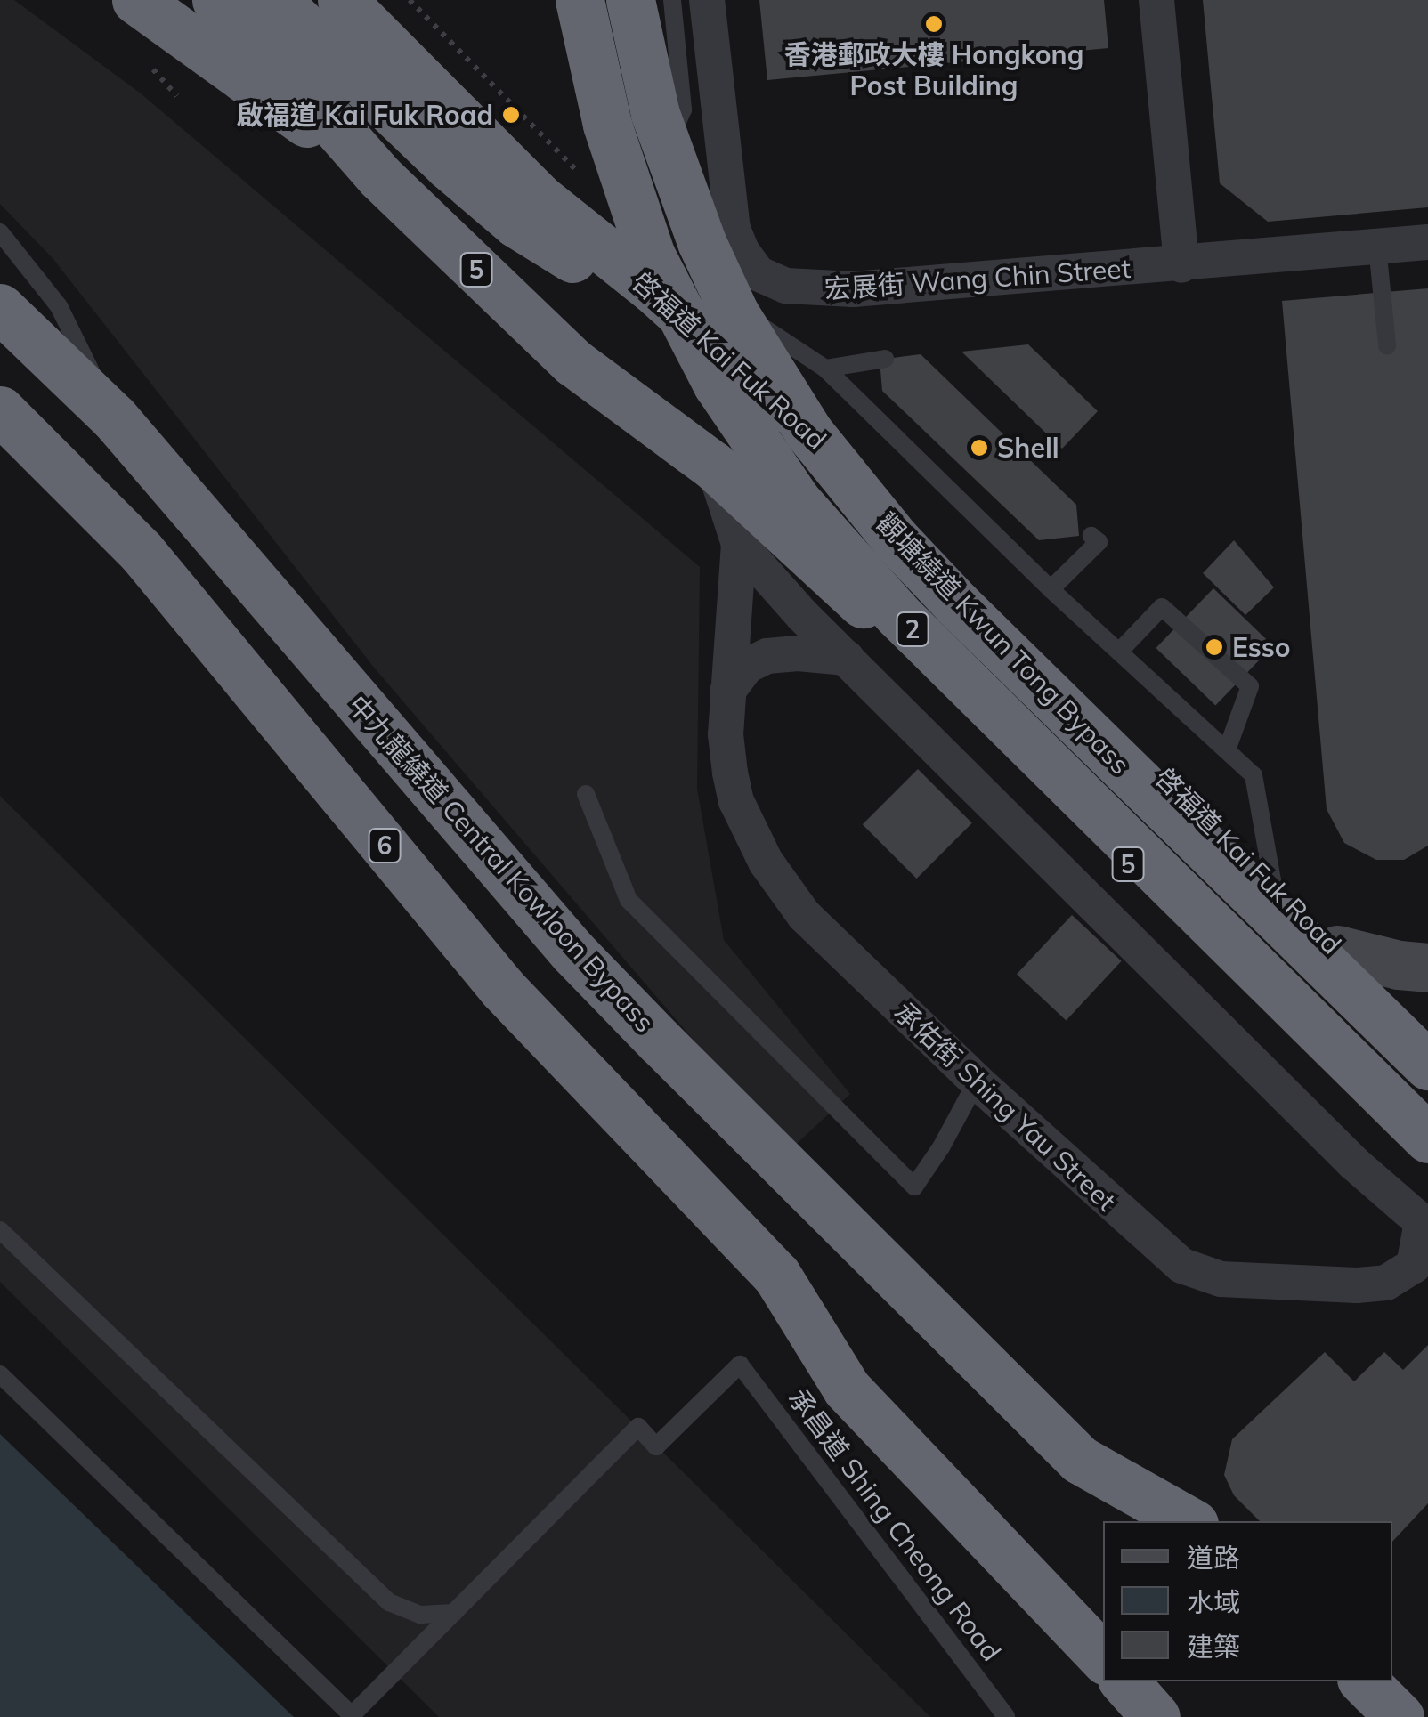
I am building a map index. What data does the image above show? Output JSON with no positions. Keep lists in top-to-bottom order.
{
  "streets": {
    "highway": [
      "5",
      "啓福道 Kai Fuk Road",
      "2",
      "觀塘繞道 Kwun Tong Bypass",
      "6",
      "中九龍繞道 Central Kowloon Bypass"
    ],
    "street": ["宏展街 Wang Chin Street", "承佑街 Shing Yau Street"],
    "lane": ["承昌道 Shing Cheong Road"]
  },
  "places": [
    "香港郵政大樓 Hongkong Post Building",
    "啟福道 Kai Fuk Road",
    "Shell",
    "Esso"
  ],
  "legend": ["道路", "水域", "建築"]
}
